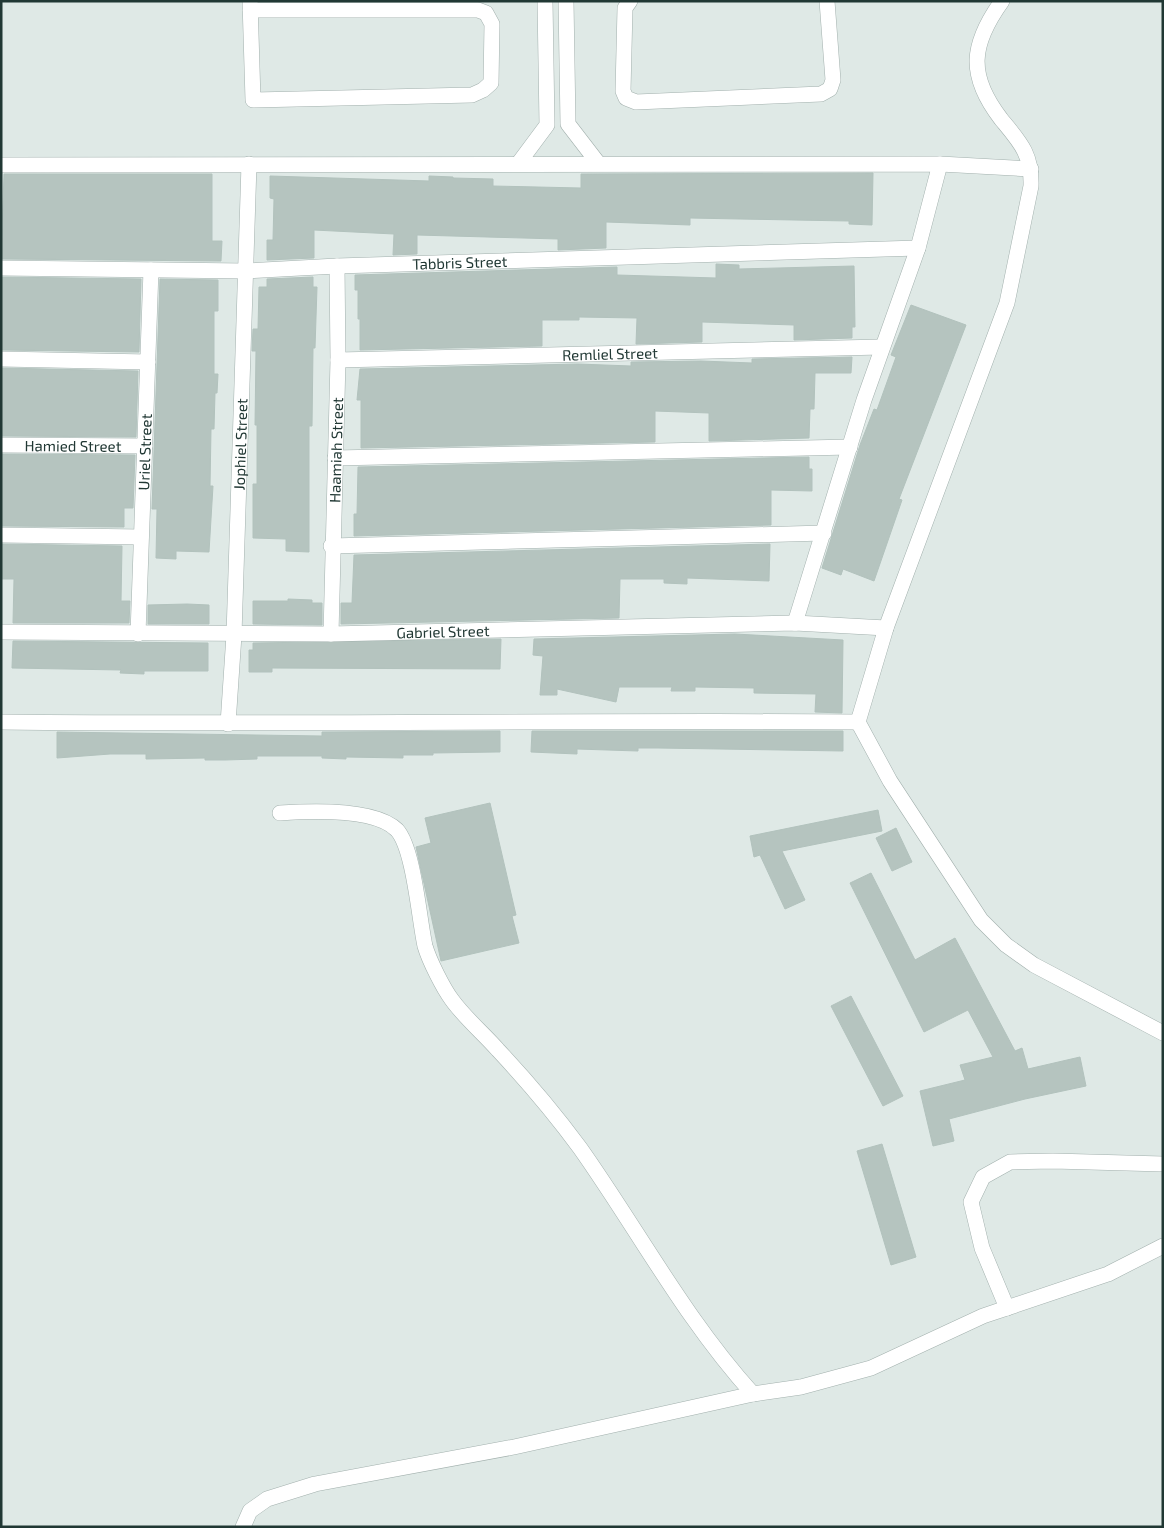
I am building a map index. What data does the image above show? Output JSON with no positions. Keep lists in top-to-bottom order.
{
  "streets": {
    "street": [
      "Tabbris Street",
      "Remliel Street",
      "Jophiel Street",
      "Hamied Street",
      "Haamiah Street",
      "Uriel Street",
      "Gabriel Street"
    ]
  },
  "crossings": [
    ["Tabbris Street", "Jophiel Street"],
    ["Tabbris Street", "Haamiah Street"],
    ["Tabbris Street", "Uriel Street"],
    ["Remliel Street", "Haamiah Street"],
    ["Jophiel Street", "Gabriel Street"],
    ["Hamied Street", "Uriel Street"],
    ["Haamiah Street", "Gabriel Street"],
    ["Uriel Street", "Gabriel Street"]
  ]
}
